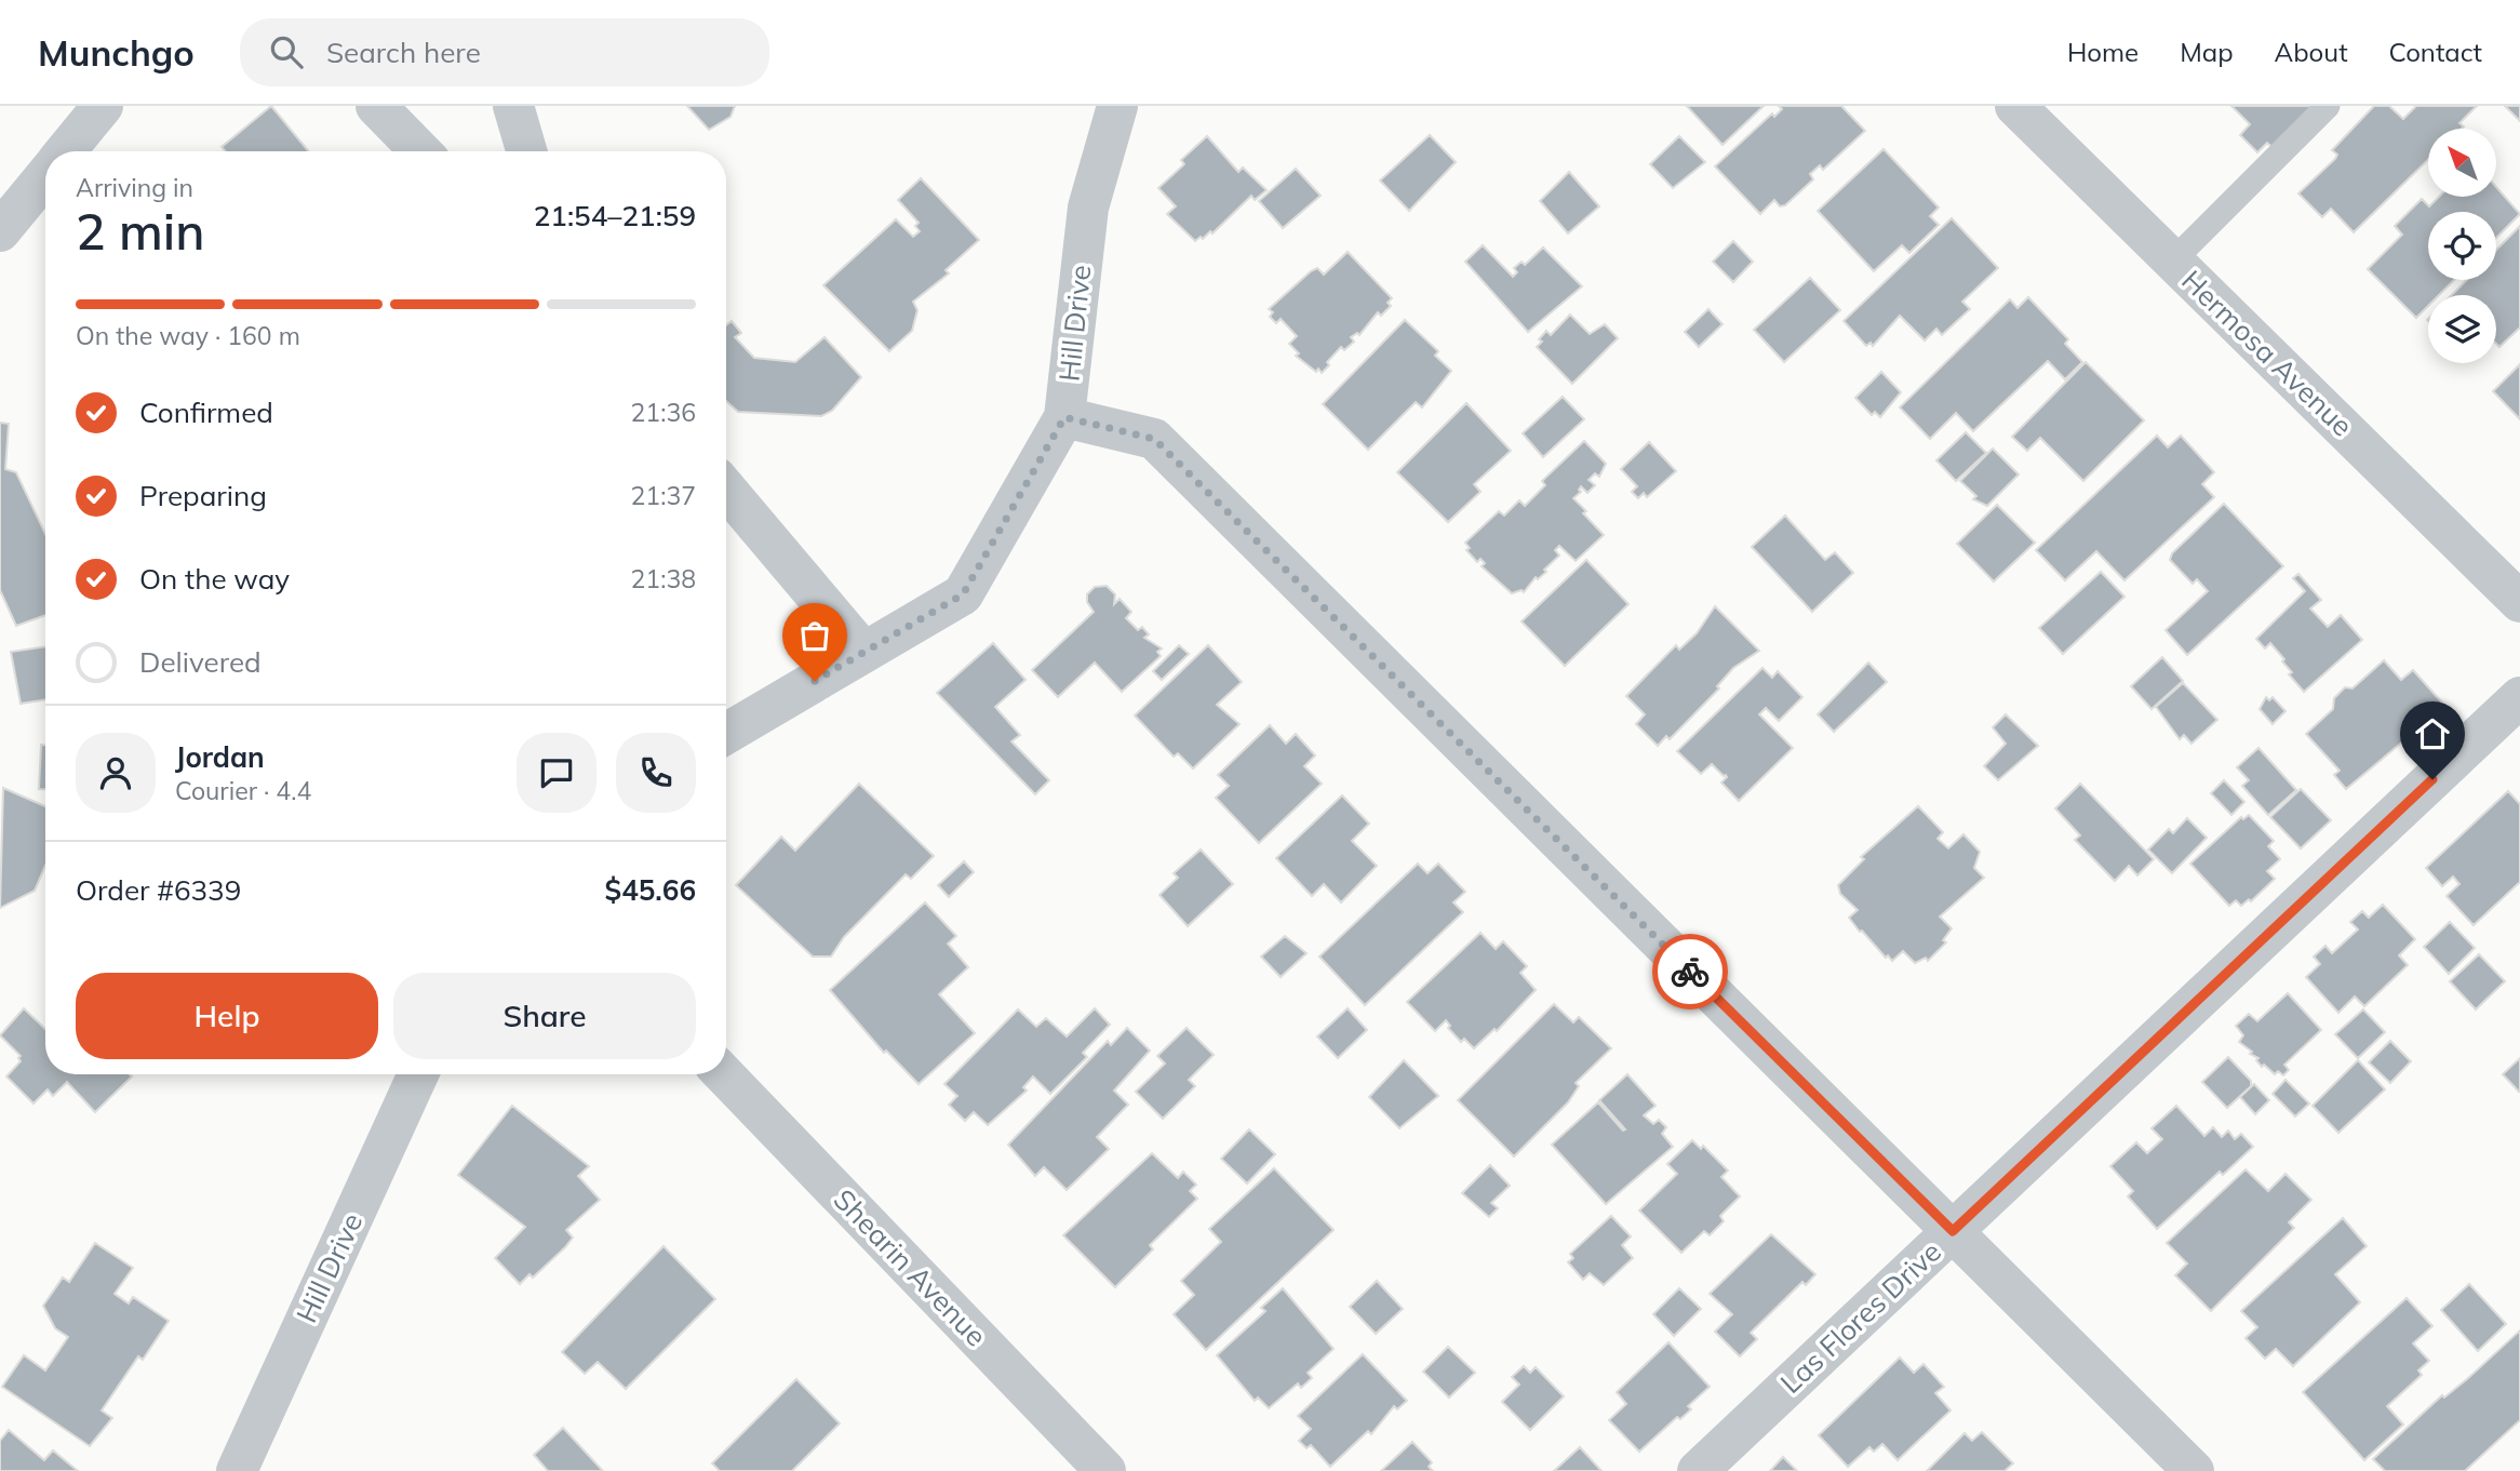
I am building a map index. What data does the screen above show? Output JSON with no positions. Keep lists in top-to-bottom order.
{
  "streets": {
    "street": [
      "Hill Drive",
      "Hermosa Avenue",
      "Shearin Avenue",
      "Las Flores Drive"
    ]
  },
  "north": "top left",
  "page": {
    "header": "Munchgo",
    "search": "Search here",
    "nav": [
      "Home",
      "Map",
      "About",
      "Contact"
    ],
    "heading": ["2 min", "Arriving in", "21:54–21:59"],
    "panel": [
      "Jordan",
      "Courier · 4.4",
      "Order #6339",
      "$45.66"
    ],
    "bar": "On the way · 160 m",
    "list": [
      ["Confirmed", "21:36"],
      ["Preparing", "21:37"],
      ["On the way", "21:38"],
      "Delivered"
    ],
    "buttons": ["Help", "Share"]
  }
}
